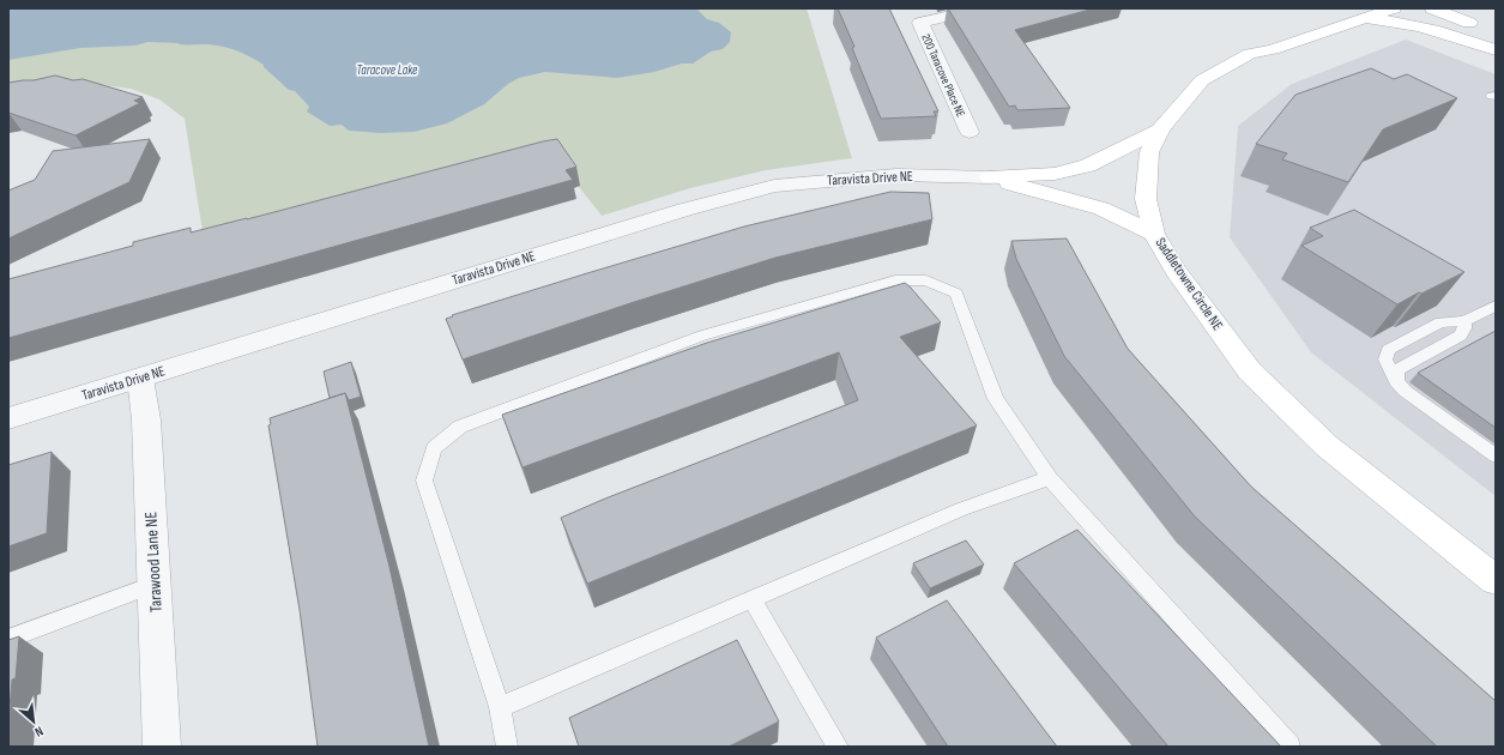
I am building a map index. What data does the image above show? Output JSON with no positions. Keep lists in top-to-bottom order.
{
  "streets": {
    "main road": ["Saddletowne Circle NE"],
    "street": ["200 Taracove Place NE", "Taravista Drive NE", "Tarawood Lane NE"]
  },
  "crossings": [
    ["Taravista Drive NE", "Tarawood Lane NE"]
  ],
  "water": ["Taracove Lake"],
  "north": "bottom right"
}
